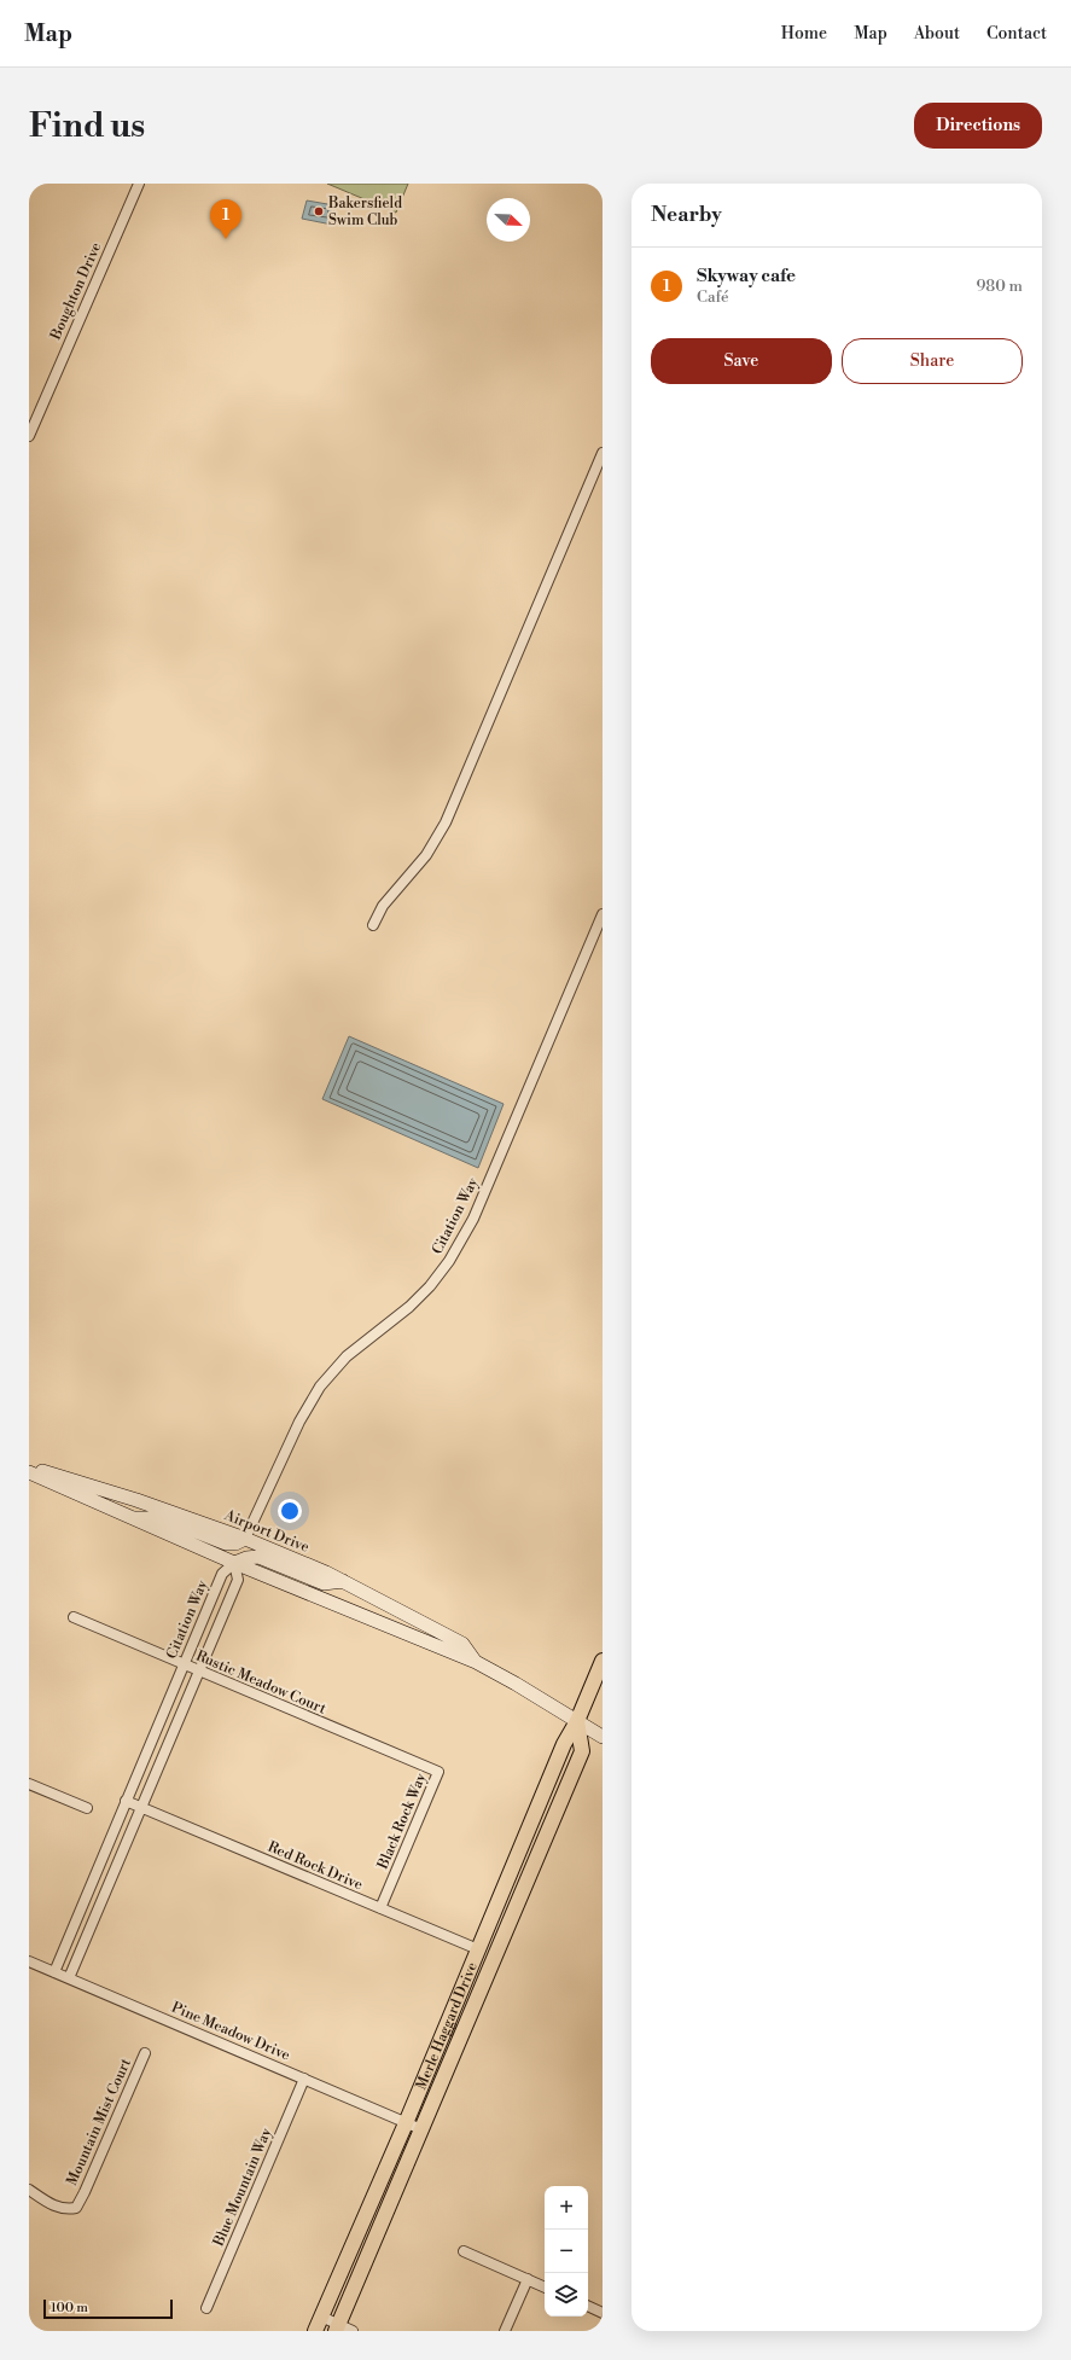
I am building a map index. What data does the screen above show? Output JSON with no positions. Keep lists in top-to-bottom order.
{
  "streets": {
    "main road": ["Airport Drive", "Merle Haggard Drive"],
    "street": [
      "Boughton Drive",
      "Citation Way",
      "Rustic Meadow Court",
      "Black Rock Way",
      "Red Rock Drive",
      "Pine Meadow Drive",
      "Mountain Mist Court",
      "Blue Mountain Way"
    ]
  },
  "crossings": [
    ["Citation Way", "Airport Drive"],
    ["Citation Way", "Rustic Meadow Court"],
    ["Citation Way", "Red Rock Drive"],
    ["Citation Way", "Pine Meadow Drive"],
    ["Airport Drive", "Merle Haggard Drive"],
    ["Rustic Meadow Court", "Black Rock Way"],
    ["Black Rock Way", "Red Rock Drive"],
    ["Red Rock Drive", "Merle Haggard Drive"],
    ["Merle Haggard Drive", "Pine Meadow Drive"],
    ["Pine Meadow Drive", "Blue Mountain Way"]
  ],
  "places": ["Bakersfield Swim Club"],
  "scale_bar": "100 m",
  "north": "bottom right",
  "page": {
    "header": "Map",
    "nav": [
      "Home",
      "Map",
      "About",
      "Contact"
    ],
    "buttons": [
      "Directions",
      ["Save", "Share"]
    ],
    "title": "Find us",
    "heading": "Nearby",
    "pins": "1",
    "list": [
      {
        "mark": "1",
        "name": "Skyway cafe",
        "note": "Café",
        "value": "980 m"
      }
    ],
    "map_buttons": ["+", "−"],
    "scale": "100 m"
  }
}
